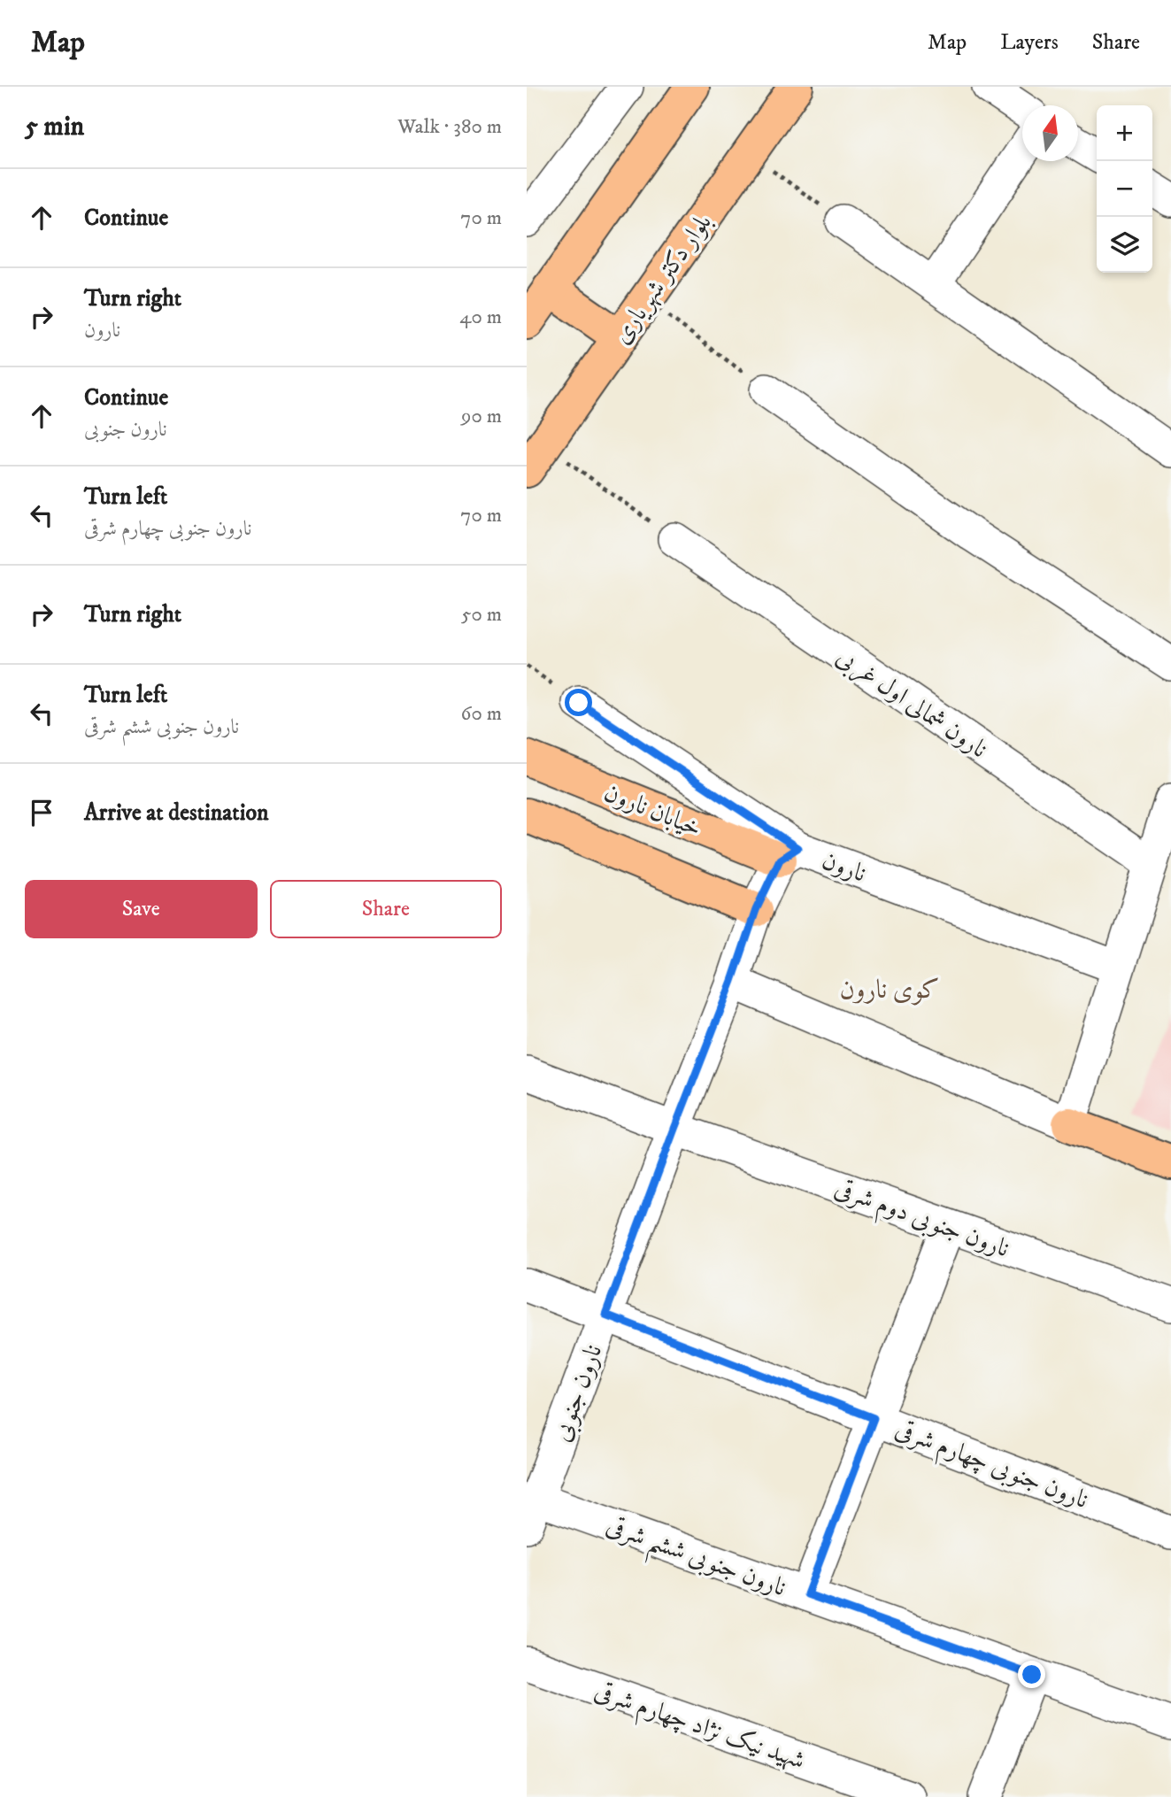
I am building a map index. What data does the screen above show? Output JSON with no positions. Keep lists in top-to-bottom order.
{
  "streets": {
    "main road": ["بلوار دکتر شهریاری", "خیابان نارون"],
    "street": [
      "نارون شمالی اول غربی",
      "نارون",
      "نارون جنوبی دوم شرقی",
      "نارون جنوبی",
      "نارون جنوبی چهارم شرقی",
      "نارون جنوبی ششم شرقی",
      "شهید نیک نژاد چهارم شرقی"
    ]
  },
  "crossings": [
    ["خیابان نارون", "نارون"],
    ["نارون جنوبی دوم شرقی", "نارون جنوبی"],
    ["نارون جنوبی", "نارون جنوبی چهارم شرقی"],
    ["نارون جنوبی", "نارون جنوبی ششم شرقی"]
  ],
  "districts": ["کوی نارون"],
  "north": "top",
  "page": {
    "header": "Map",
    "nav": ["Map", "Layers", "Share"],
    "heading": ["5 min", "Walk · 380 m"],
    "map_buttons": ["+", "−"],
    "list": [
      ["Continue", "70 m"],
      ["Turn right", "نارون", "40 m"],
      ["Continue", "نارون جنوبی", "90 m"],
      ["Turn left", "نارون جنوبی چهارم شرقی", "70 m"],
      ["Turn right", "50 m"],
      ["Turn left", "نارون جنوبی ششم شرقی", "60 m"],
      "Arrive at destination"
    ],
    "buttons": ["Save", "Share"]
  }
}
